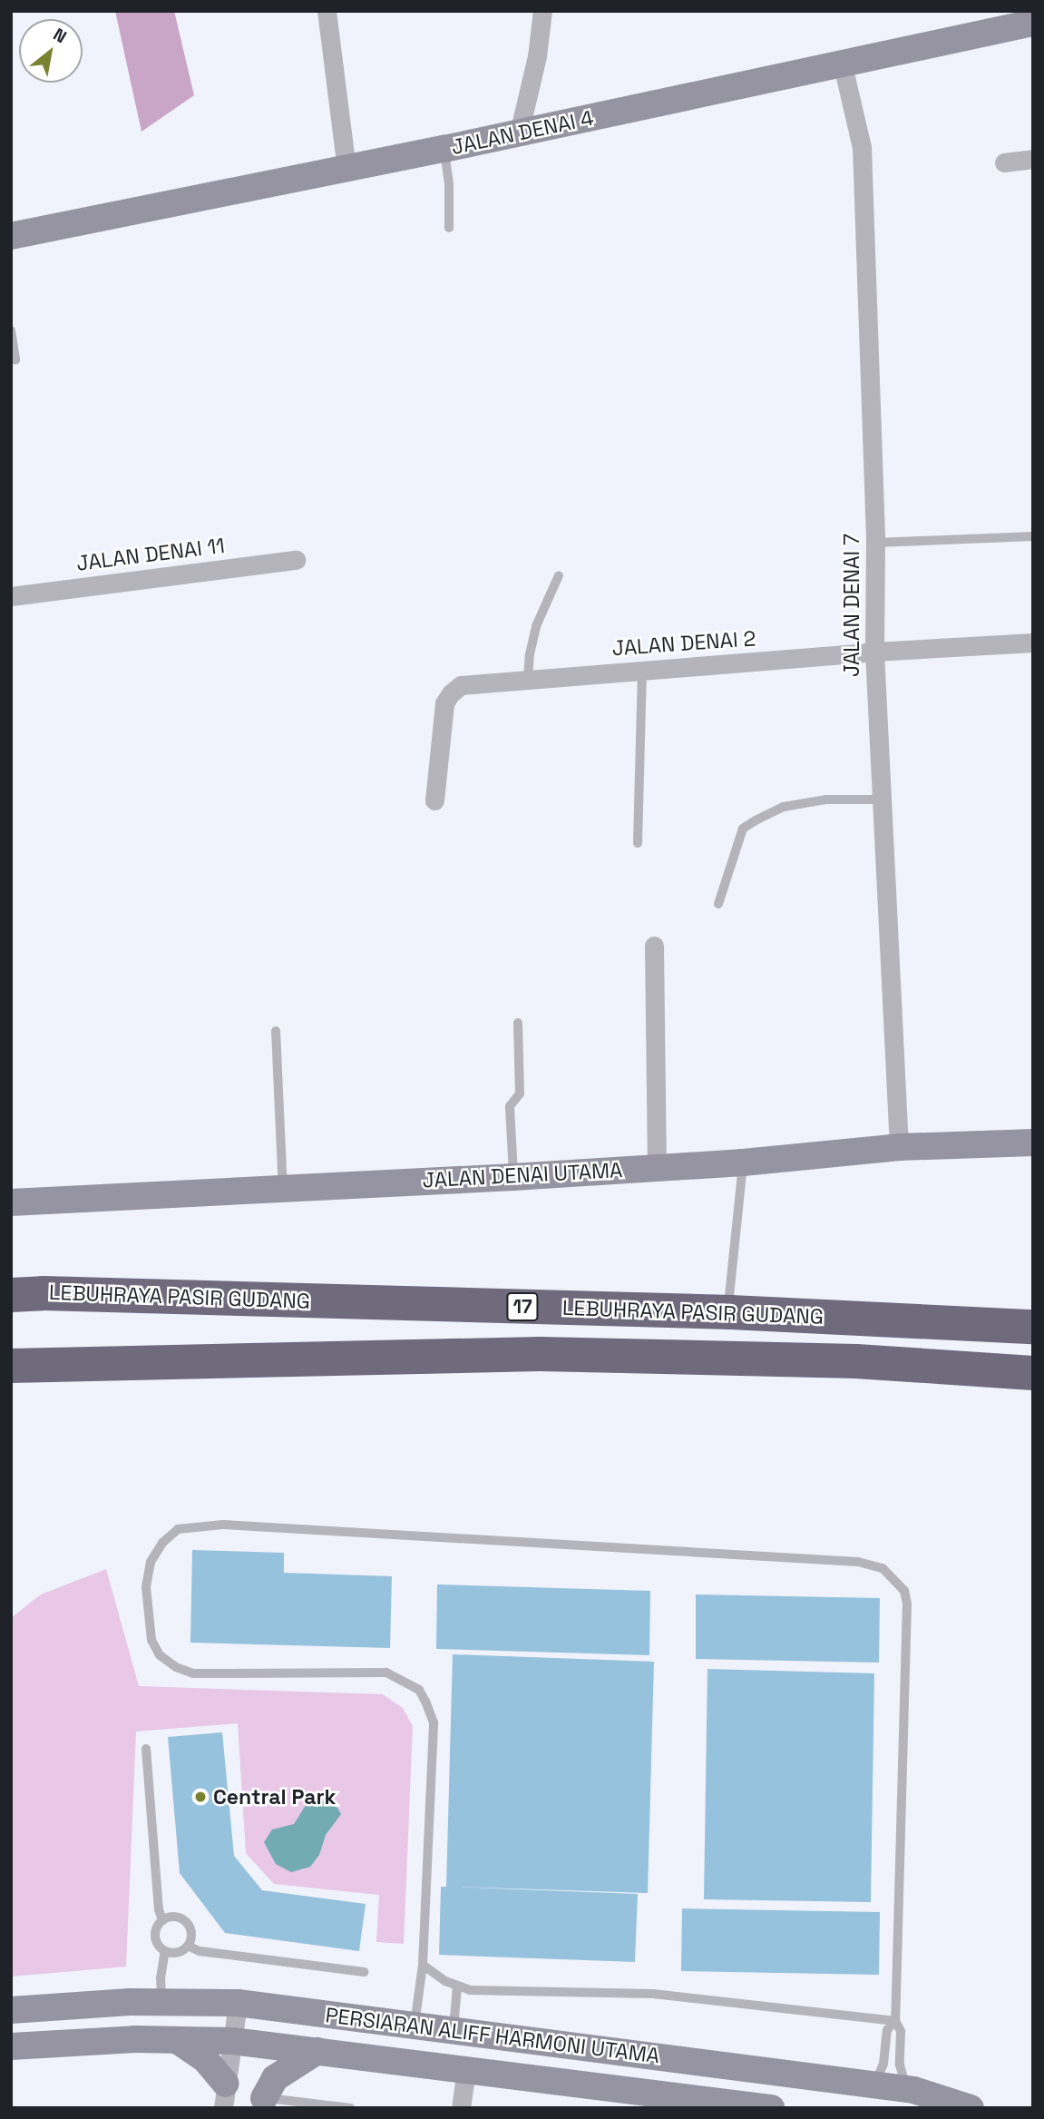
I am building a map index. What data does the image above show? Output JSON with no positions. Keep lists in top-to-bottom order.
{
  "streets": {
    "highway": ["LEBUHRAYA PASIR GUDANG", "17"],
    "street": [
      "JALAN DENAI 4",
      "JALAN DENAI 11",
      "JALAN DENAI 7",
      "JALAN DENAI 2",
      "JALAN DENAI UTAMA",
      "PERSIARAN ALIFF HARMONI UTAMA"
    ]
  },
  "crossings": [
    ["JALAN DENAI 4", "JALAN DENAI 7"],
    ["JALAN DENAI 7", "JALAN DENAI 2"],
    ["JALAN DENAI 7", "JALAN DENAI UTAMA"]
  ],
  "places": ["Central Park"],
  "north": "top right"
}
